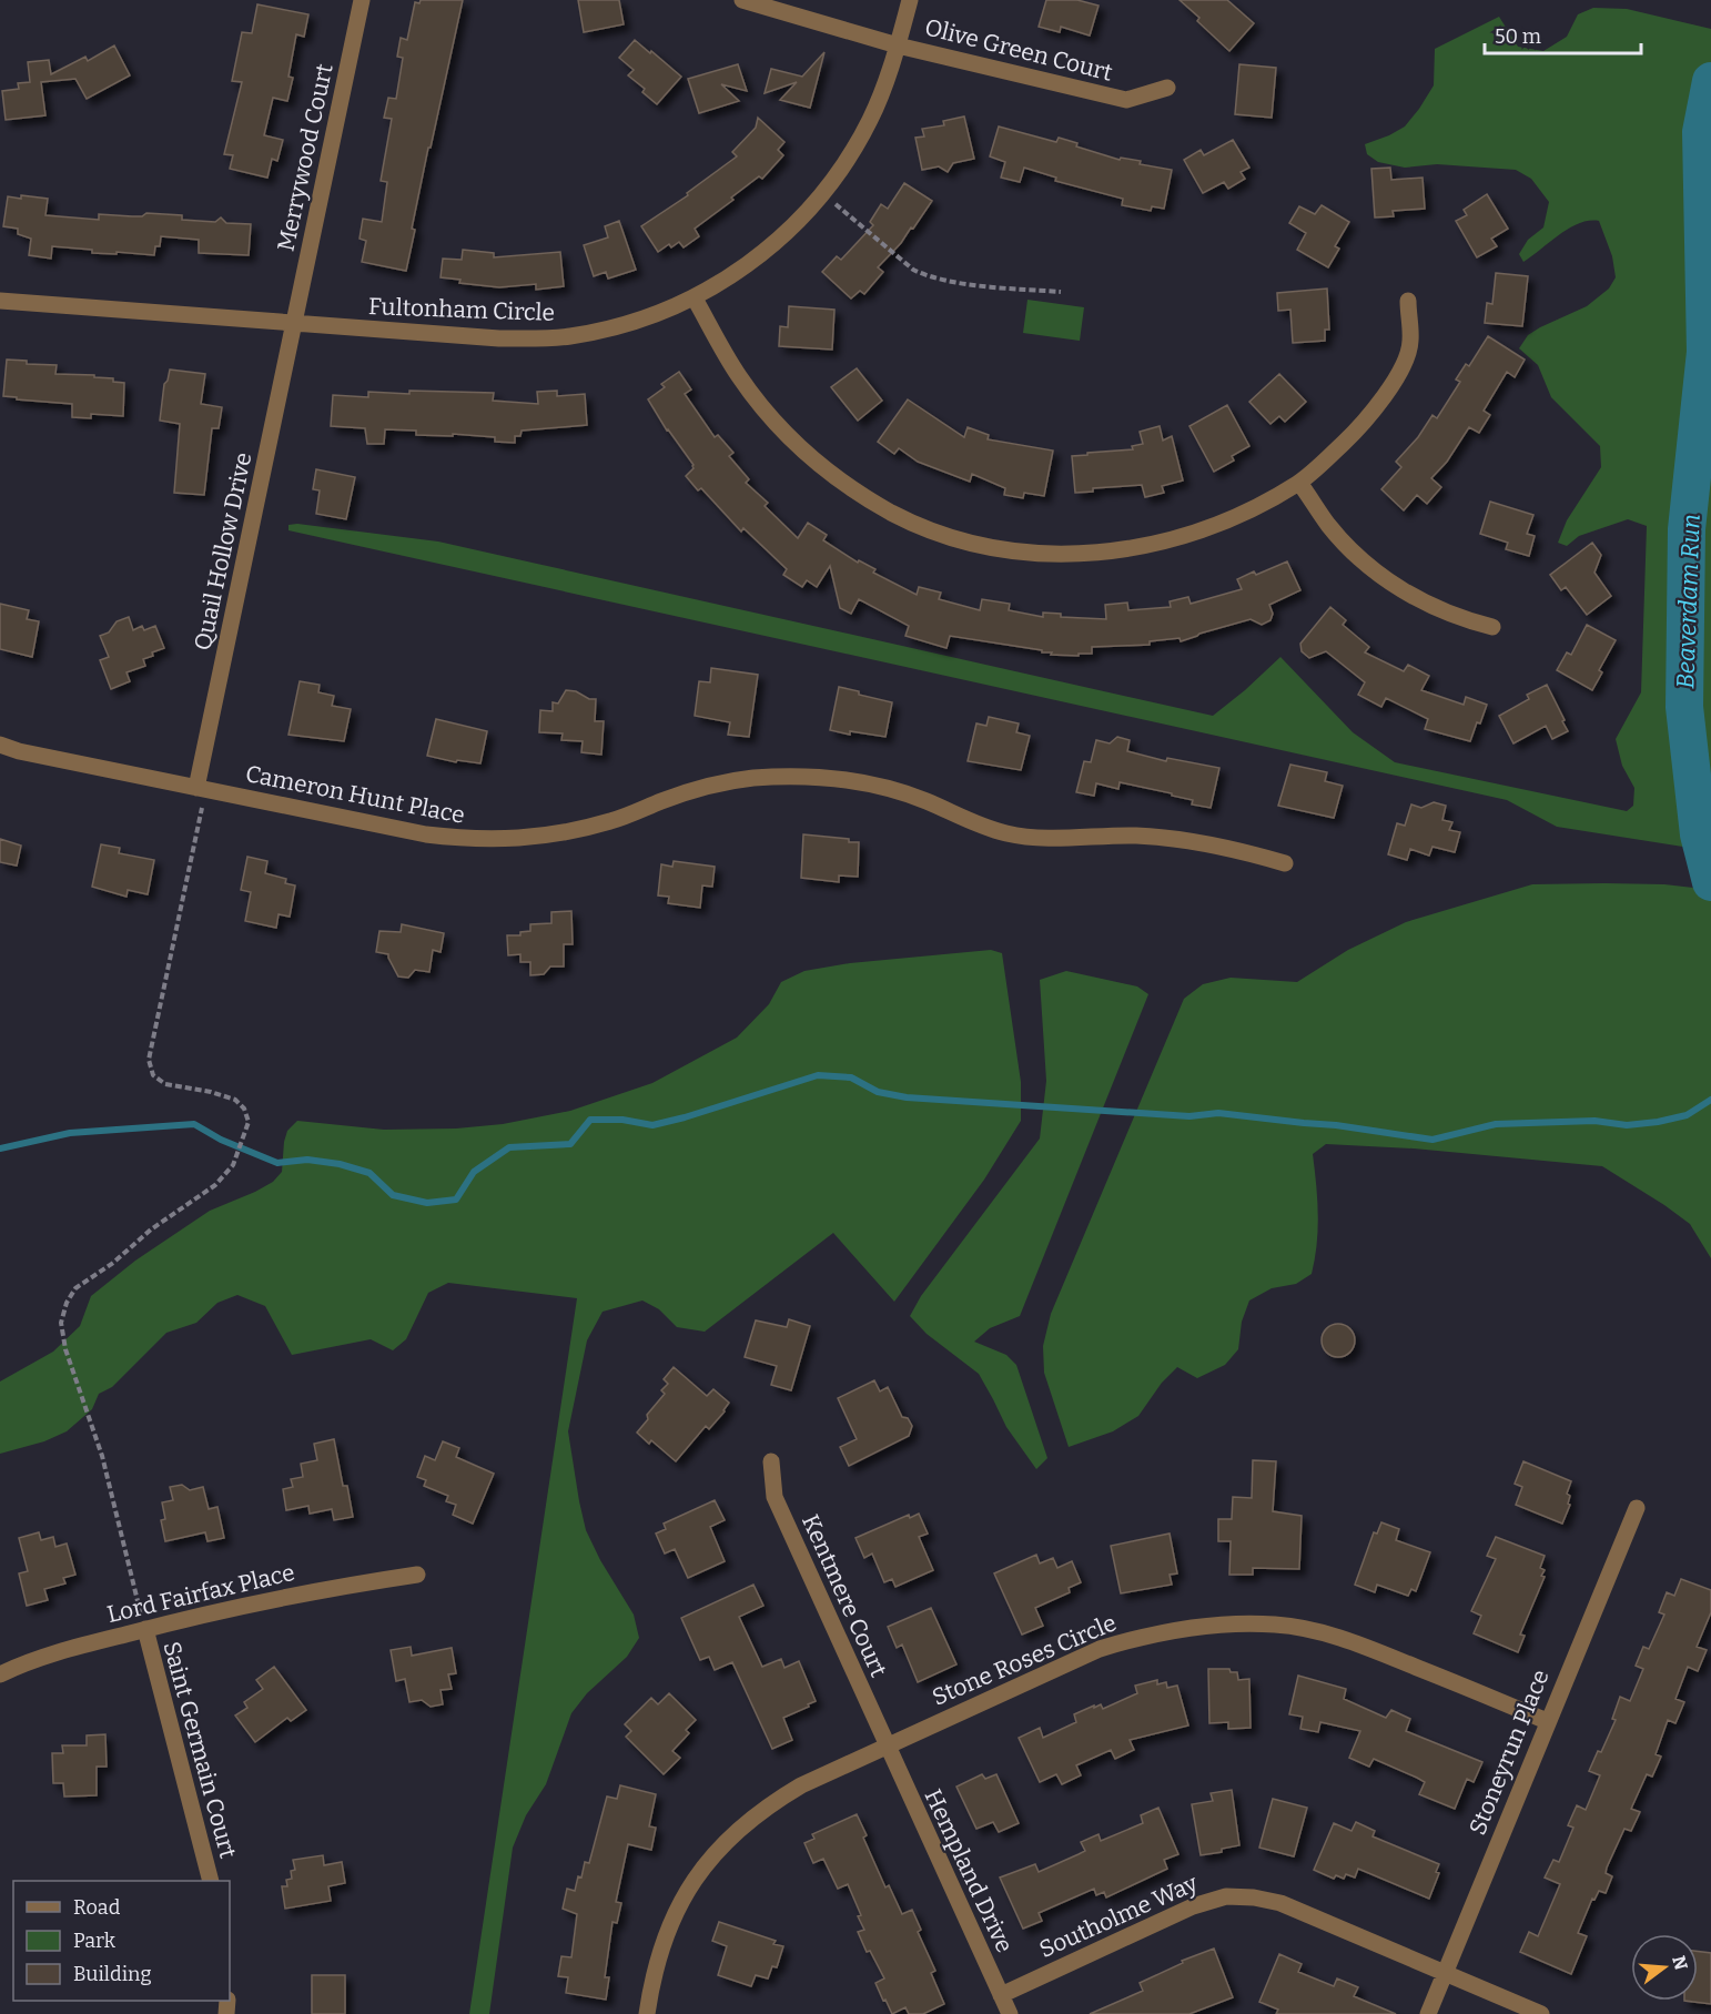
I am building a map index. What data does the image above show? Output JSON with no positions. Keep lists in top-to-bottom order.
{
  "streets": {
    "street": [
      "Olive Green Court",
      "Merrywood Court",
      "Fultonham Circle",
      "Quail Hollow Drive",
      "Cameron Hunt Place",
      "Lord Fairfax Place",
      "Kentmere Court",
      "Stone Roses Circle",
      "Saint Germain Court",
      "Stoneyrun Place",
      "Hempland Drive",
      "Southolme Way"
    ]
  },
  "crossings": [
    ["Olive Green Court", "Fultonham Circle"],
    ["Merrywood Court", "Fultonham Circle"],
    ["Merrywood Court", "Quail Hollow Drive"],
    ["Fultonham Circle", "Quail Hollow Drive"],
    ["Quail Hollow Drive", "Cameron Hunt Place"],
    ["Lord Fairfax Place", "Saint Germain Court"],
    ["Kentmere Court", "Stone Roses Circle"],
    ["Kentmere Court", "Hempland Drive"],
    ["Stone Roses Circle", "Stoneyrun Place"],
    ["Stone Roses Circle", "Hempland Drive"],
    ["Stoneyrun Place", "Southolme Way"],
    ["Hempland Drive", "Southolme Way"]
  ],
  "water": ["Beaverdam Run"],
  "legend": ["Road", "Park", "Building"],
  "scale_bar": "50 m",
  "north": "right"
}
